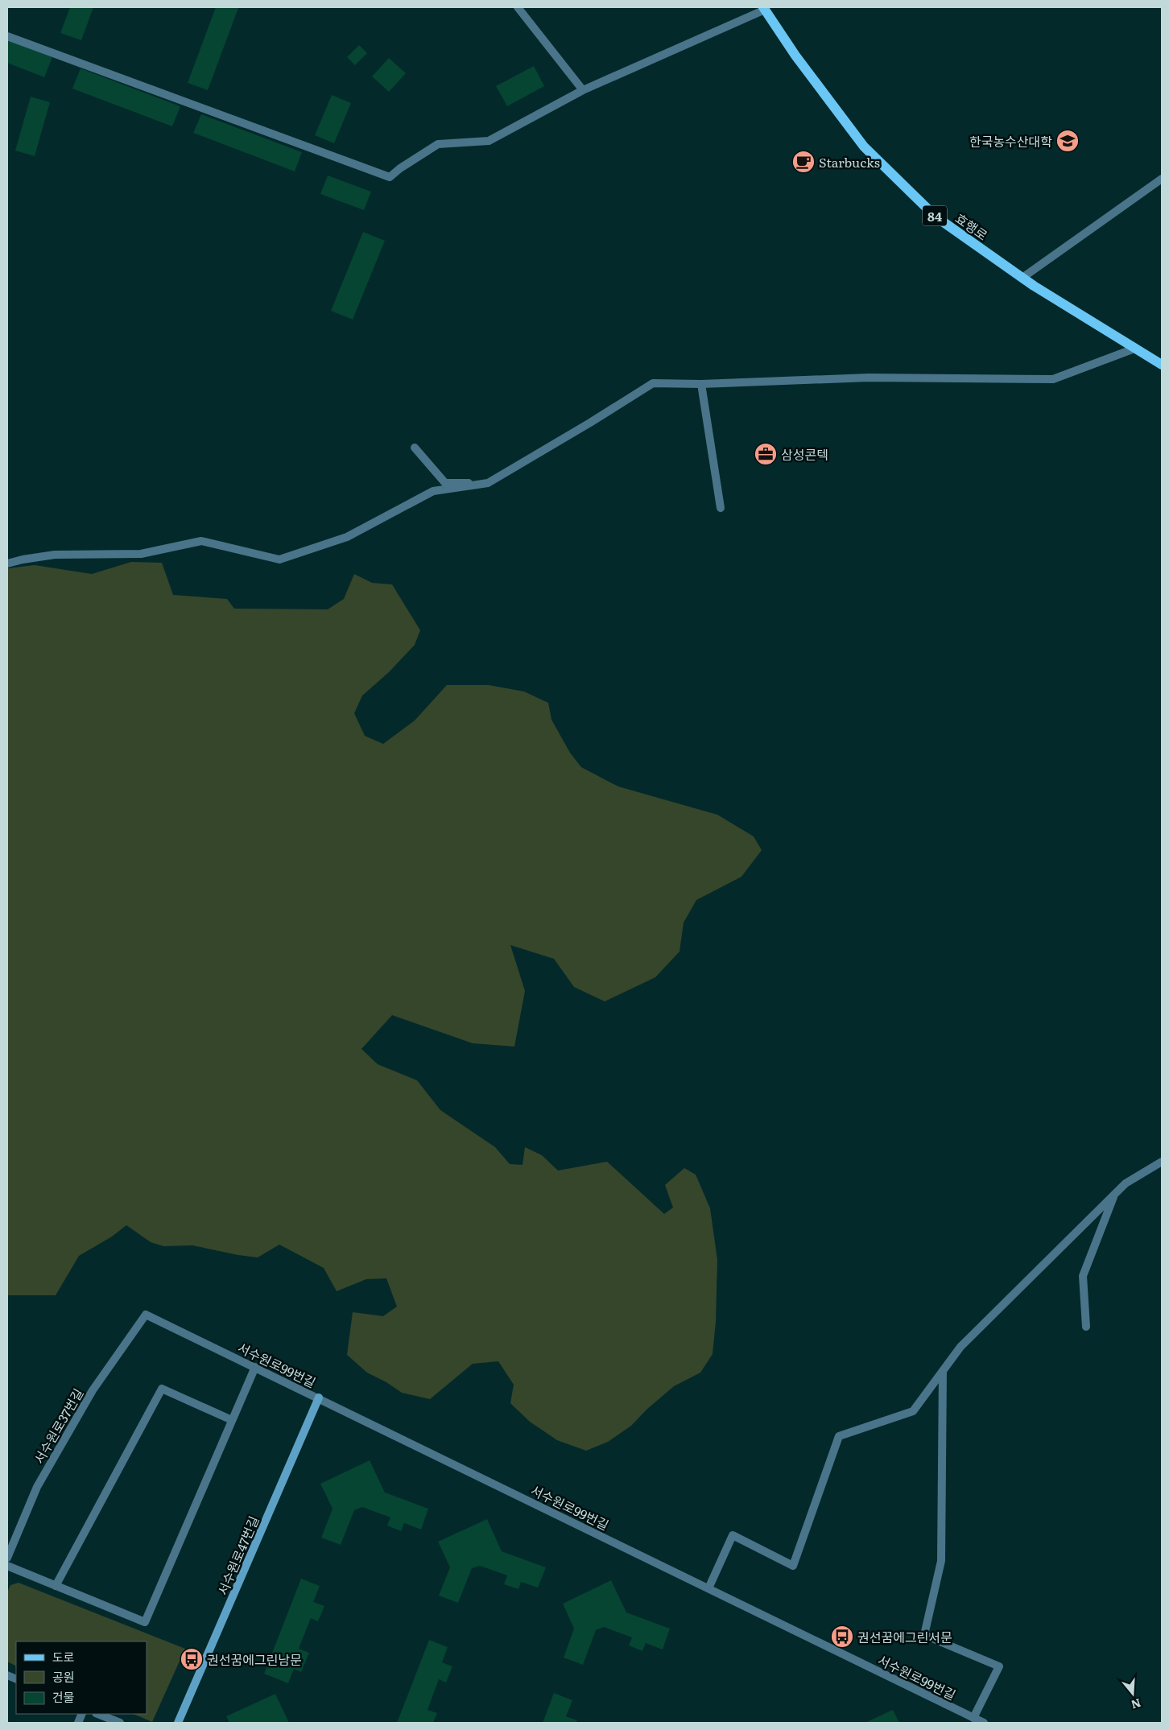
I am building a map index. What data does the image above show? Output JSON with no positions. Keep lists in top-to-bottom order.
{
  "streets": {
    "main road": ["84", "효행로"],
    "street": ["서수원로99번길", "서수원로37번길", "서수원로47번길"]
  },
  "crossings": [
    ["서수원로99번길", "서수원로37번길"],
    ["서수원로99번길", "서수원로47번길"]
  ],
  "places": {
    "school or university": ["한국농수산대학"],
    "cafe": ["Starbucks"],
    "office": ["삼성콘텍"],
    "bus stop": ["권선꿈에그린서문", "권선꿈에그린남문"]
  },
  "legend": ["도로", "공원", "건물"],
  "north": "bottom"
}
